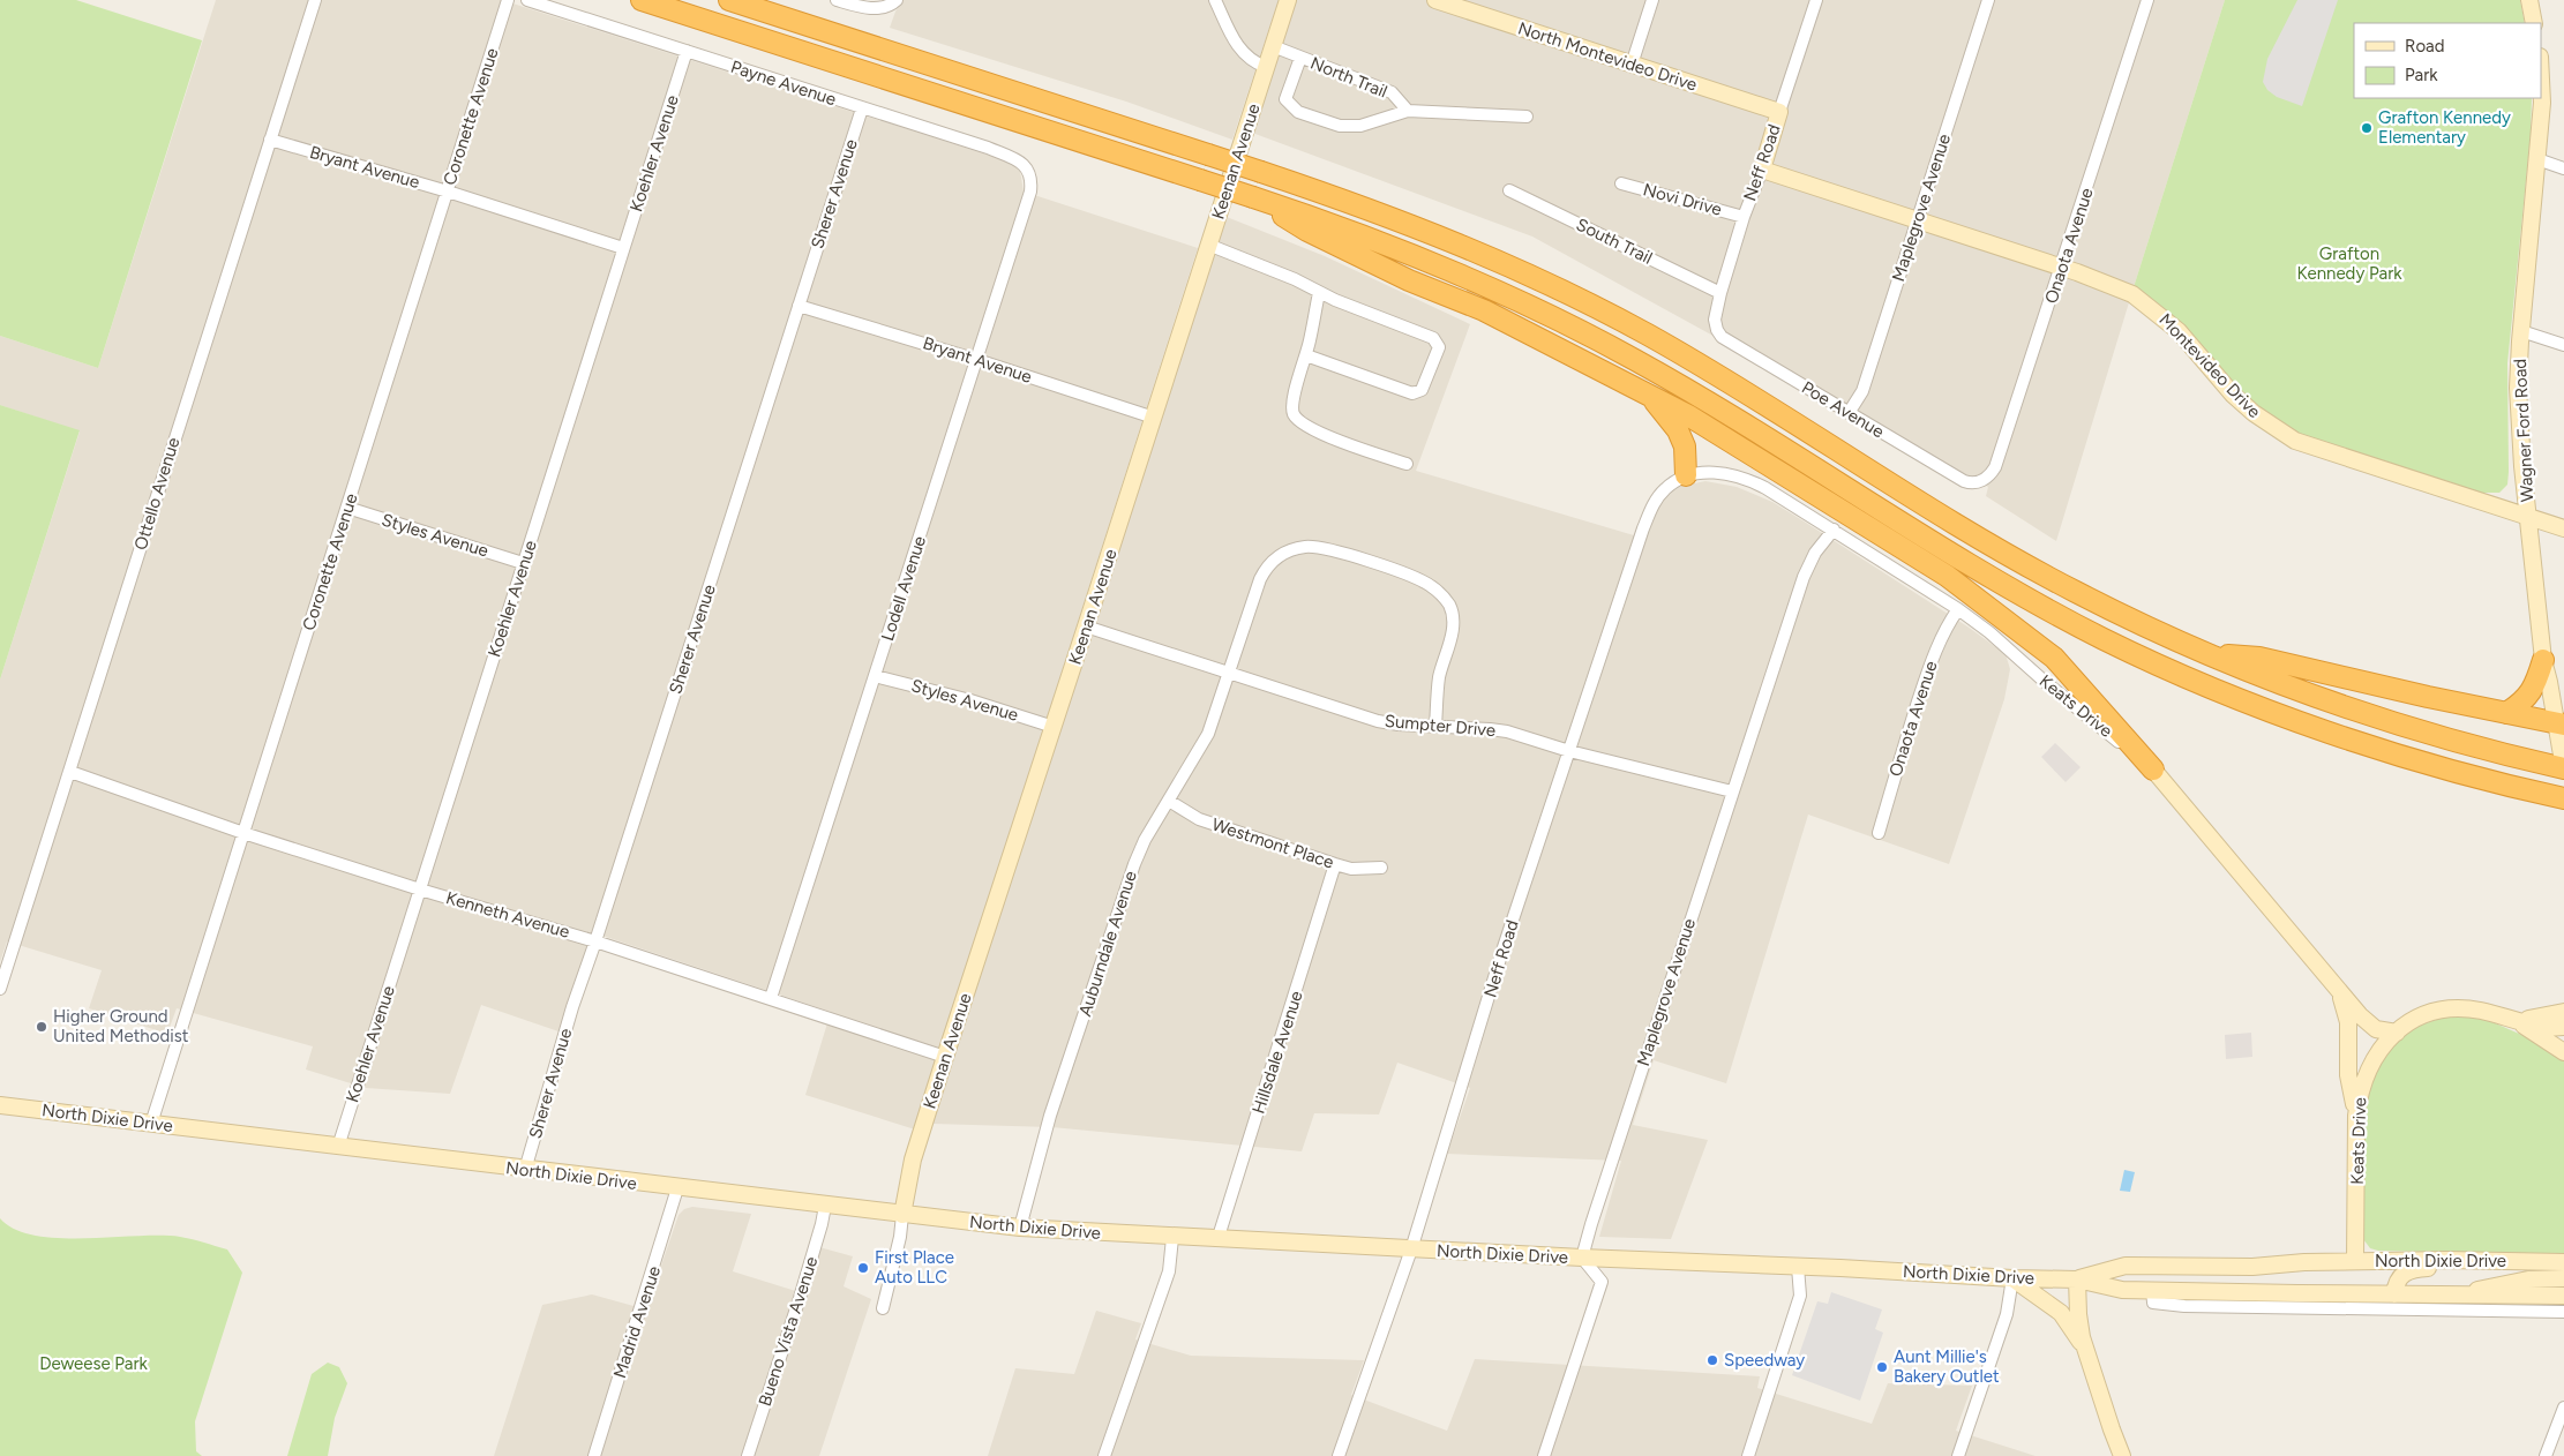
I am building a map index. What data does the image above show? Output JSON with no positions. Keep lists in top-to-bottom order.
{
  "streets": {
    "main road": [
      "North Montevideo Drive",
      "Keenan Avenue",
      "Neff Road",
      "Montevideo Drive",
      "Wagner Ford Road",
      "Keats Drive",
      "North Dixie Drive"
    ],
    "street": [
      "North Trail",
      "Payne Avenue",
      "Coronette Avenue",
      "Koehler Avenue",
      "Bryant Avenue",
      "Sherer Avenue",
      "Novi Drive",
      "Maplegrove Avenue",
      "South Trail",
      "Onaota Avenue",
      "Poe Avenue",
      "Ottello Avenue",
      "Styles Avenue",
      "Lodell Avenue",
      "Sumpter Drive",
      "Westmont Place",
      "Kenneth Avenue",
      "Auburndale Avenue",
      "Hillsdale Avenue",
      "Madrid Avenue",
      "Bueno Vista Avenue"
    ]
  },
  "crossings": [
    ["North Montevideo Drive", "Neff Road"],
    ["North Trail", "Keenan Avenue"],
    ["Payne Avenue", "Koehler Avenue"],
    ["Payne Avenue", "Sherer Avenue"],
    ["Payne Avenue", "Lodell Avenue"],
    ["Coronette Avenue", "Bryant Avenue"],
    ["Coronette Avenue", "Styles Avenue"],
    ["Coronette Avenue", "Kenneth Avenue"],
    ["Coronette Avenue", "North Dixie Drive"],
    ["Koehler Avenue", "Bryant Avenue"],
    ["Koehler Avenue", "Styles Avenue"],
    ["Koehler Avenue", "Kenneth Avenue"],
    ["Koehler Avenue", "North Dixie Drive"],
    ["Keenan Avenue", "Bryant Avenue"],
    ["Keenan Avenue", "Styles Avenue"],
    ["Keenan Avenue", "Sumpter Drive"],
    ["Keenan Avenue", "Kenneth Avenue"],
    ["Keenan Avenue", "North Dixie Drive"],
    ["Neff Road", "Novi Drive"],
    ["Neff Road", "South Trail"],
    ["Neff Road", "Montevideo Drive"],
    ["Neff Road", "Poe Avenue"],
    ["Neff Road", "Keats Drive"],
    ["Neff Road", "Sumpter Drive"],
    ["Neff Road", "North Dixie Drive"],
    ["Bryant Avenue", "Sherer Avenue"],
    ["Bryant Avenue", "Ottello Avenue"],
    ["Bryant Avenue", "Lodell Avenue"],
    ["Sherer Avenue", "Kenneth Avenue"],
    ["Sherer Avenue", "North Dixie Drive"],
    ["Maplegrove Avenue", "Montevideo Drive"],
    ["Maplegrove Avenue", "Poe Avenue"],
    ["Maplegrove Avenue", "Keats Drive"],
    ["Maplegrove Avenue", "Sumpter Drive"],
    ["Maplegrove Avenue", "North Dixie Drive"],
    ["Onaota Avenue", "Montevideo Drive"],
    ["Onaota Avenue", "Poe Avenue"],
    ["Onaota Avenue", "Keats Drive"],
    ["Montevideo Drive", "Wagner Ford Road"],
    ["Ottello Avenue", "Kenneth Avenue"],
    ["Styles Avenue", "Lodell Avenue"],
    ["Lodell Avenue", "Kenneth Avenue"],
    ["Keats Drive", "North Dixie Drive"],
    ["Sumpter Drive", "Auburndale Avenue"],
    ["Westmont Place", "Auburndale Avenue"],
    ["Westmont Place", "Hillsdale Avenue"],
    ["Auburndale Avenue", "North Dixie Drive"],
    ["Hillsdale Avenue", "North Dixie Drive"],
    ["North Dixie Drive", "Madrid Avenue"],
    ["North Dixie Drive", "Bueno Vista Avenue"]
  ],
  "parks": ["Grafton Kennedy Park", "Deweese Park"],
  "places": [
    "Grafton Kennedy Elementary",
    "Higher Ground United Methodist",
    "First Place Auto LLC",
    "Speedway",
    "Aunt Millie's Bakery Outlet"
  ],
  "legend": ["Road", "Park"]
}
